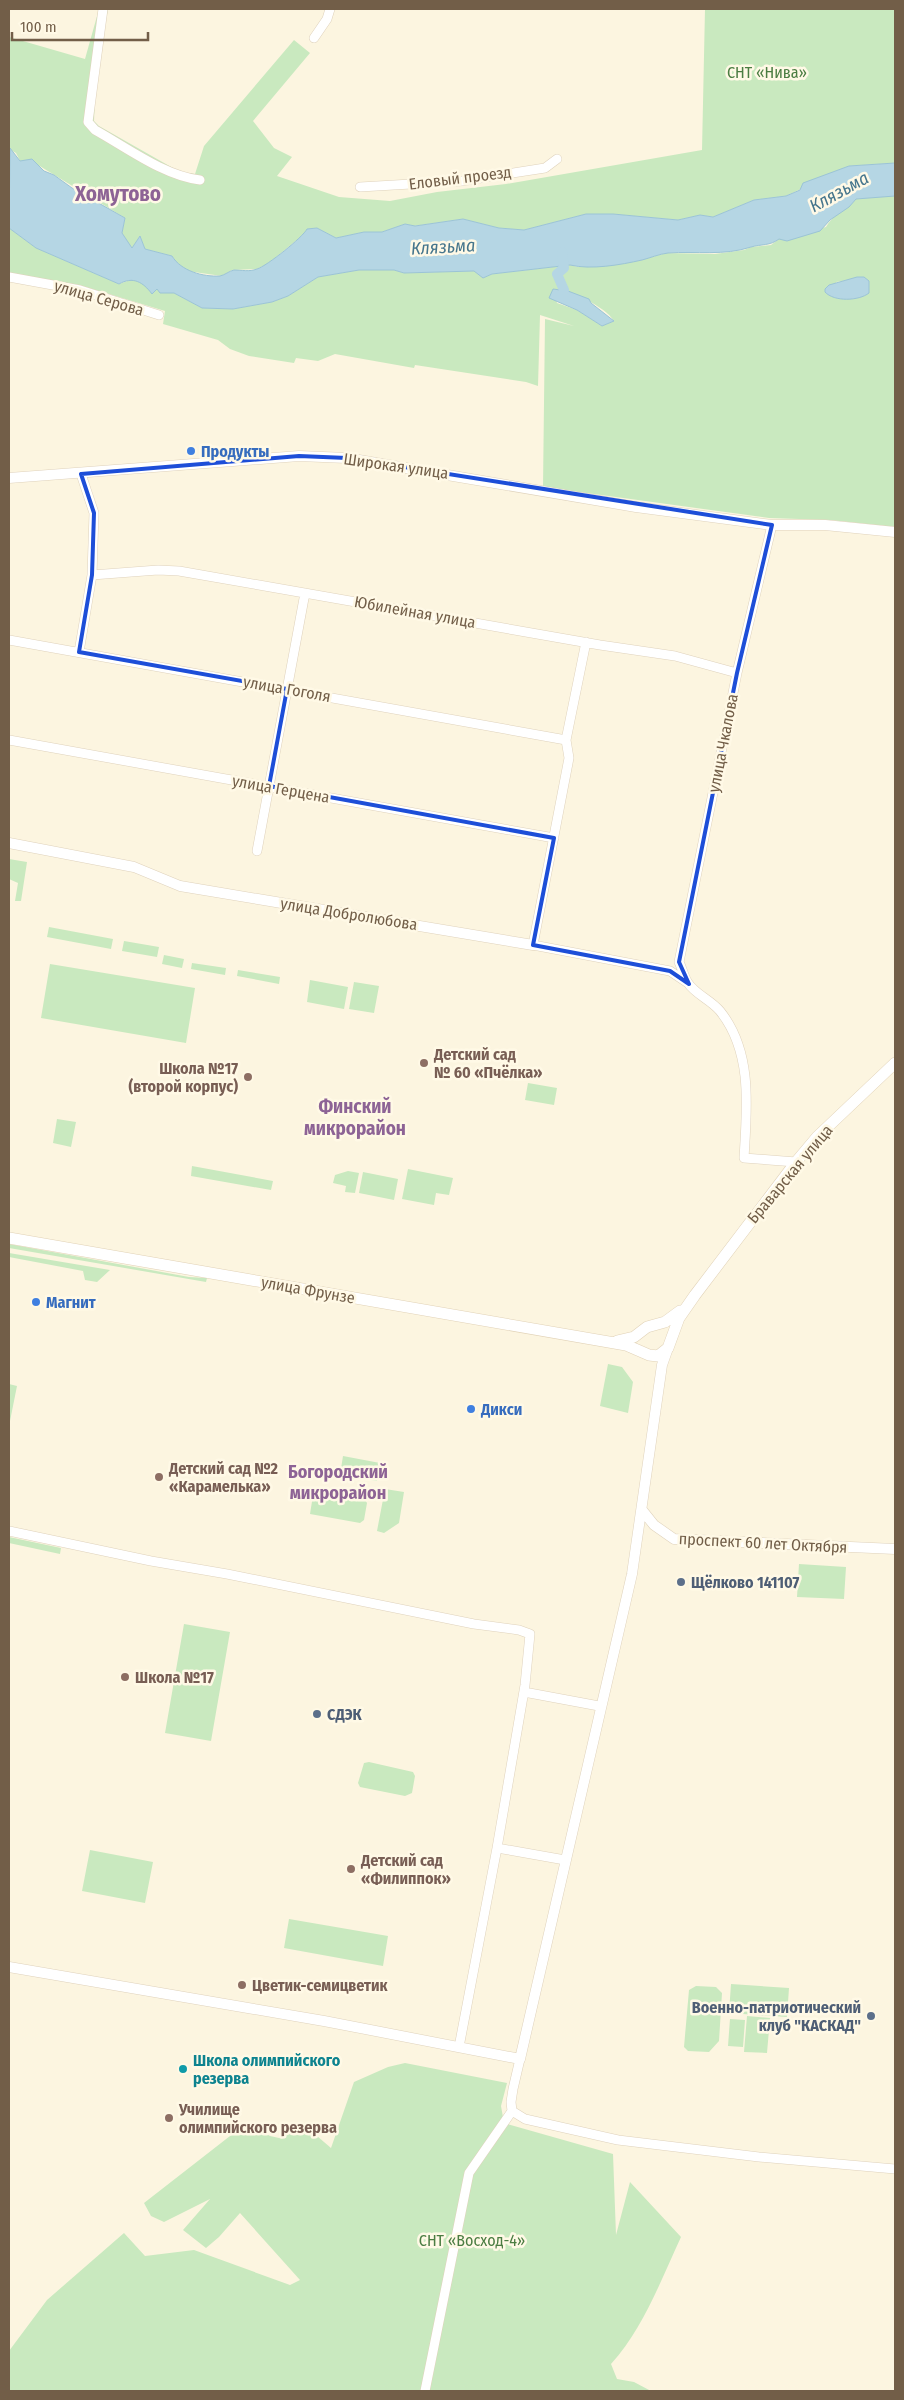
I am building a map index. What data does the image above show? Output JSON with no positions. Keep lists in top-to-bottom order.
{
  "streets": {
    "main road": ["Браварская улица", "улица Фрунзе"],
    "street": [
      "Еловый проезд",
      "улица Серова",
      "Широкая улица",
      "Юбилейная улица",
      "улица Гоголя",
      "улица Чкалова",
      "улица Герцена",
      "улица Добролюбова",
      "проспект 60 лет Октября"
    ]
  },
  "crossings": [
    ["Широкая улица", "улица Чкалова"],
    ["Юбилейная улица", "улица Чкалова"],
    ["улица Чкалова", "улица Добролюбова"],
    ["улица Добролюбова", "Браварская улица"]
  ],
  "districts": ["Хомутово", "Финский микрорайон", "Богородский микрорайон"],
  "water": ["Клязьма"],
  "parks": ["СНТ «Нива»", "СНТ «Восход-4»"],
  "places": [
    "Продукты",
    "Детский сад № 60 «Пчёлка»",
    "Школа №17 (второй корпус)",
    "Магнит",
    "Дикси",
    "Детский сад №2 «Карамелька»",
    "Щёлково 141107",
    "Школа №17",
    "СДЭК",
    "Детский сад «Филиппок»",
    "Цветик-семицветик",
    "Военно-патриотический клуб \"КАСКАД\"",
    "Школа олимпийского резерва",
    "Училище олимпийского резерва"
  ],
  "scale_bar": "100 m"
}
